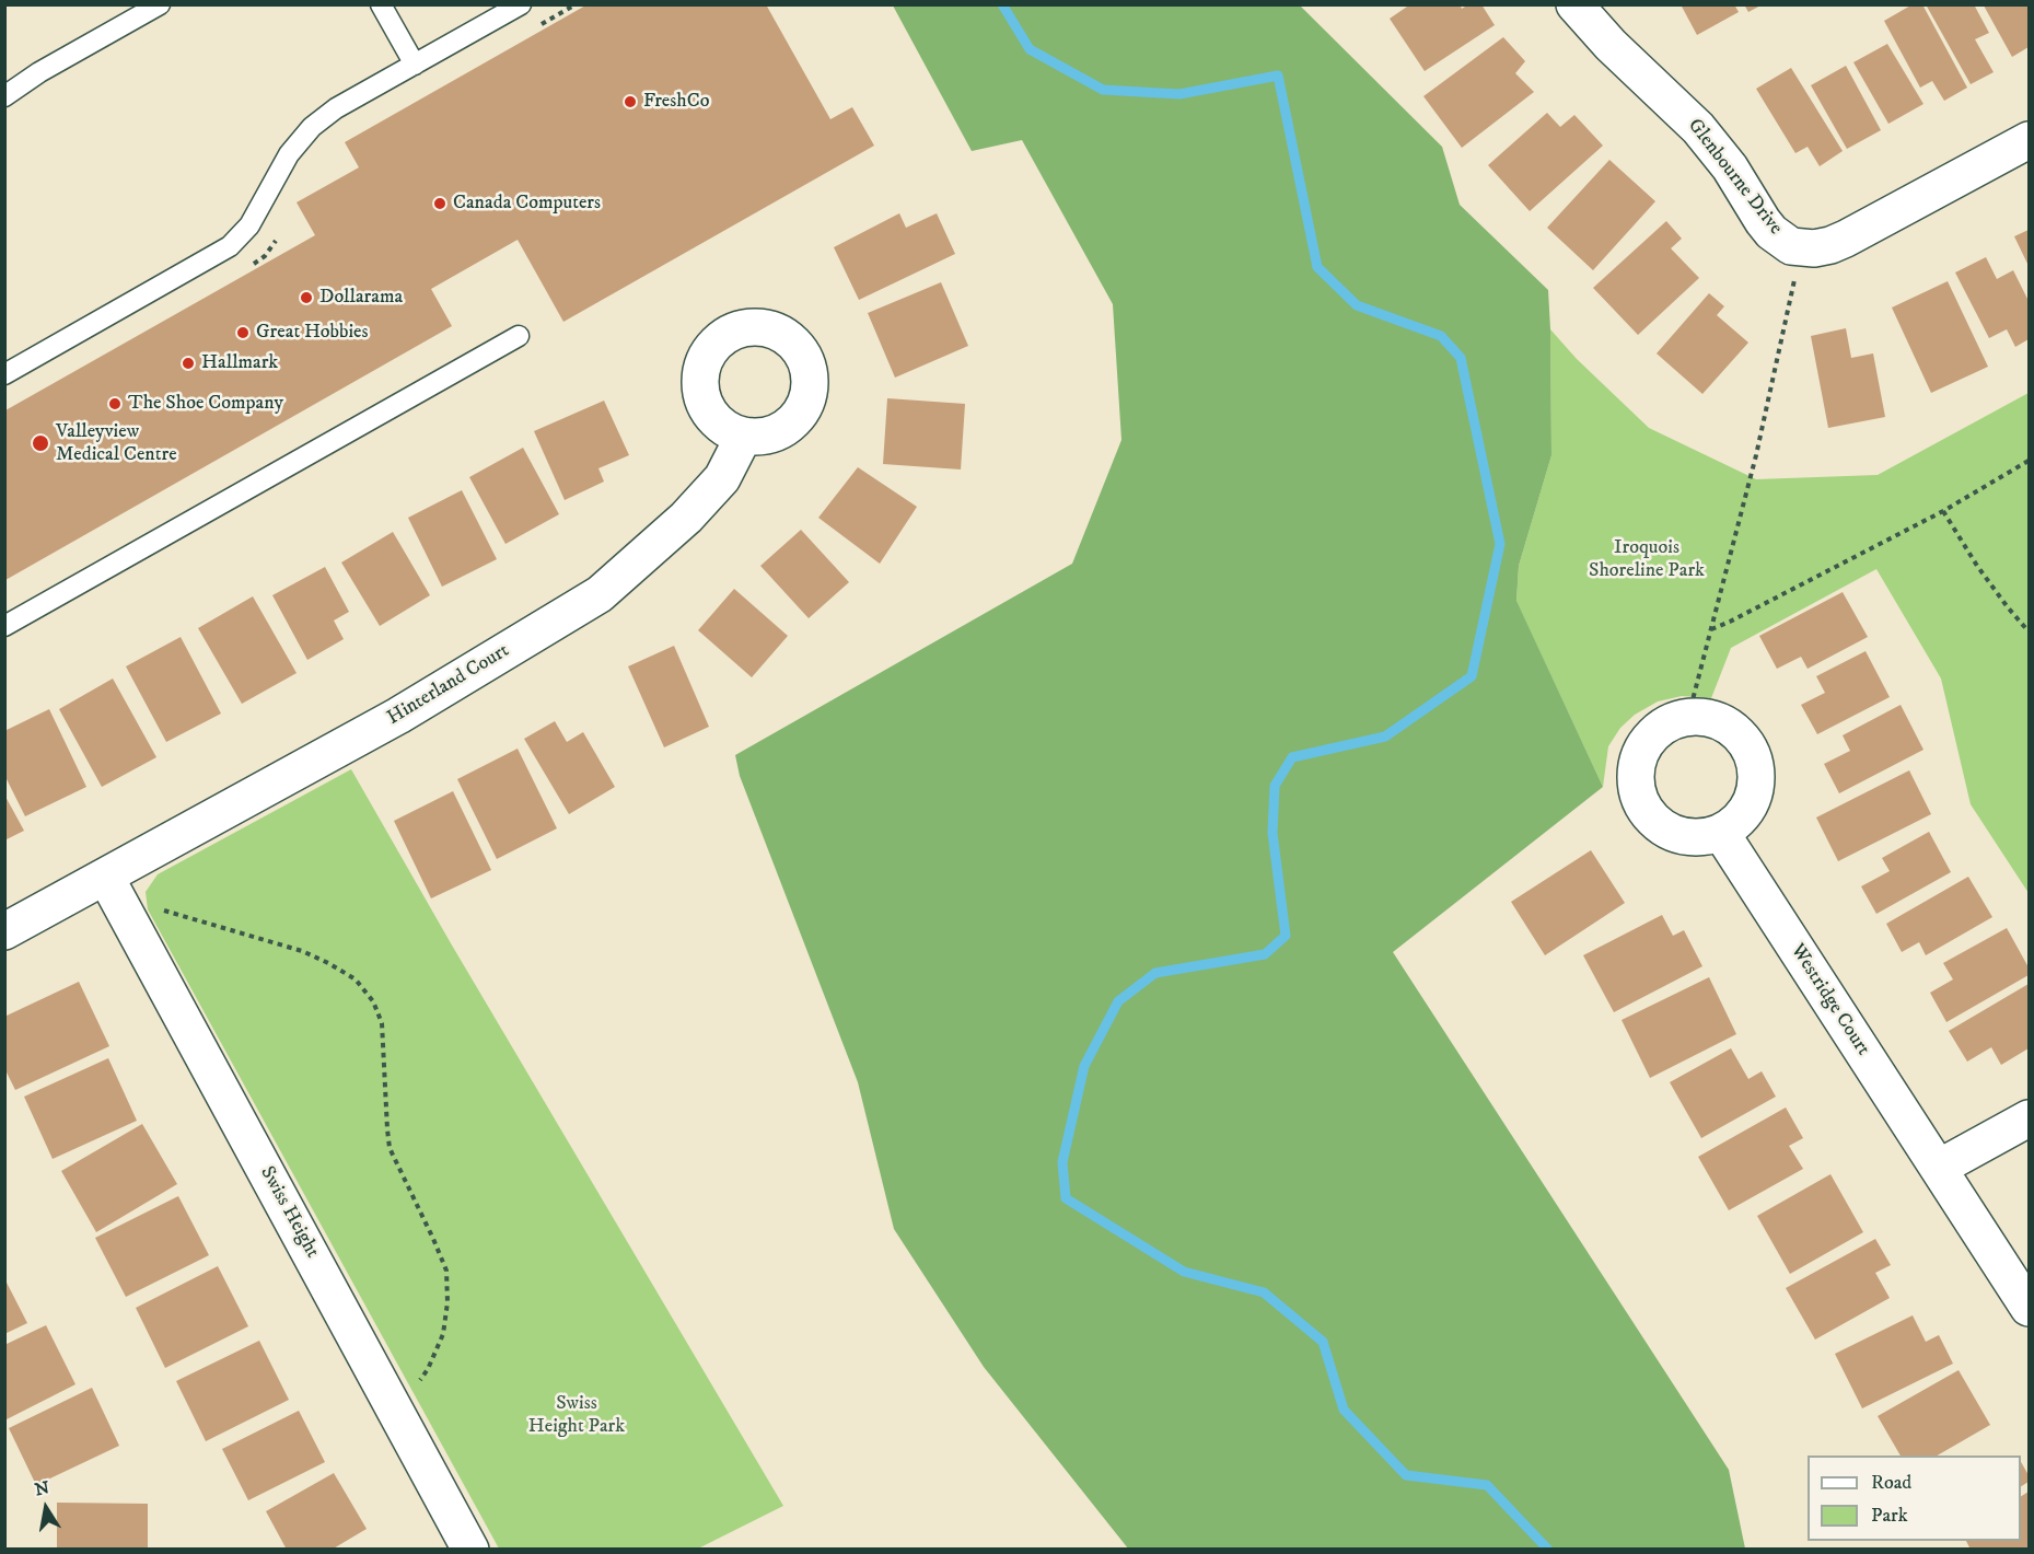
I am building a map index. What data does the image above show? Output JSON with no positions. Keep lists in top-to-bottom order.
{
  "streets": {
    "street": [
      "Glenbourne Drive",
      "Hinterland Court",
      "Westridge Court",
      "Swiss Height"
    ]
  },
  "crossings": [
    ["Hinterland Court", "Swiss Height"]
  ],
  "parks": ["Iroquois Shoreline Park", "Swiss Height Park"],
  "places": [
    "FreshCo",
    "Canada Computers",
    "Dollarama",
    "Great Hobbies",
    "Hallmark",
    "The Shoe Company",
    "Valleyview Medical Centre"
  ],
  "legend": ["Road", "Park"],
  "north": "top"
}
